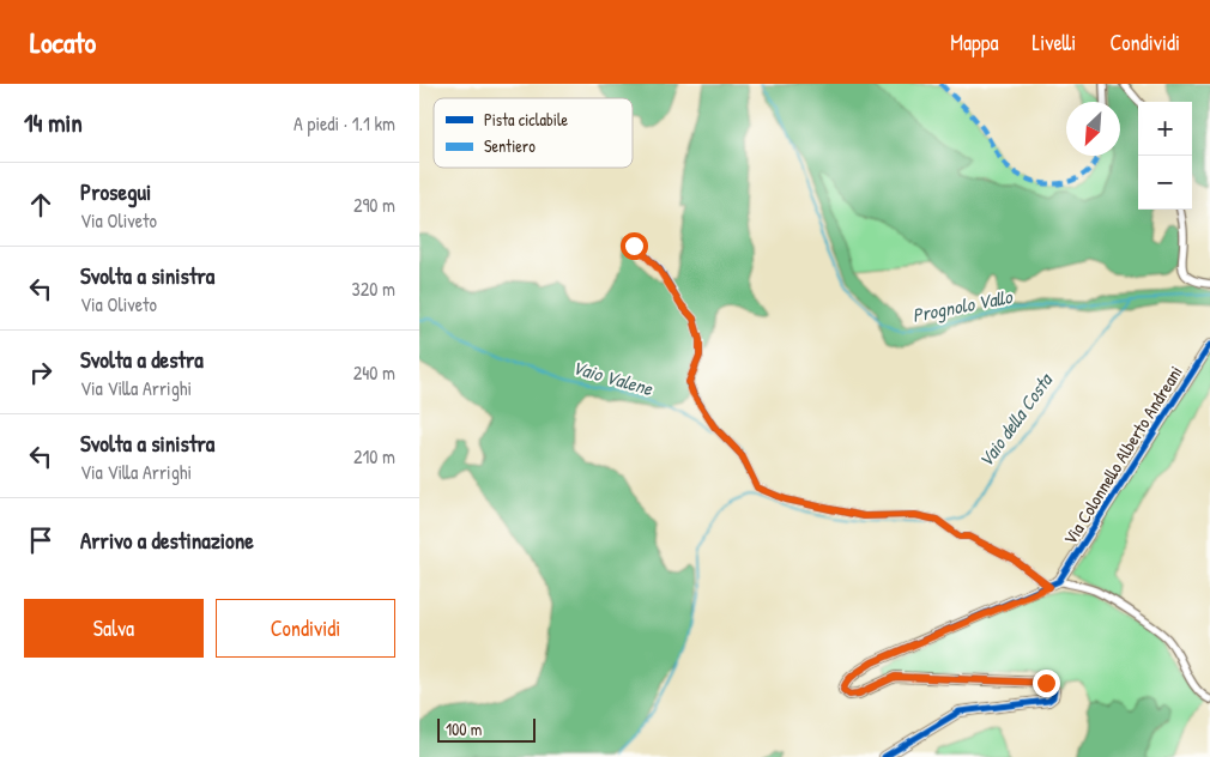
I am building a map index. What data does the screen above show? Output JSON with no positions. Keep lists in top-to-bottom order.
{
  "streets": {
    "street": ["Via Colonnello Alberto Andreani"]
  },
  "water": ["Prognolo Vallo", "Vaio Valene", "Vaio della Costa"],
  "legend": ["Pista ciclabile", "Sentiero"],
  "scale_bar": "100 m",
  "north": "bottom left",
  "page": {
    "header": "Locato",
    "nav": ["Mappa", "Livelli", "Condividi"],
    "heading": ["14 min", "A piedi · 1.1 km"],
    "map_buttons": ["+", "−"],
    "list": [
      ["Prosegui", "Via Oliveto", "290 m"],
      ["Svolta a sinistra", "Via Oliveto", "320 m"],
      ["Svolta a destra", "Via Villa Arrighi", "240 m"],
      ["Svolta a sinistra", "Via Villa Arrighi", "210 m"],
      "Arrivo a destinazione"
    ],
    "buttons": ["Salva", "Condividi"],
    "scale": "100 m"
  }
}
